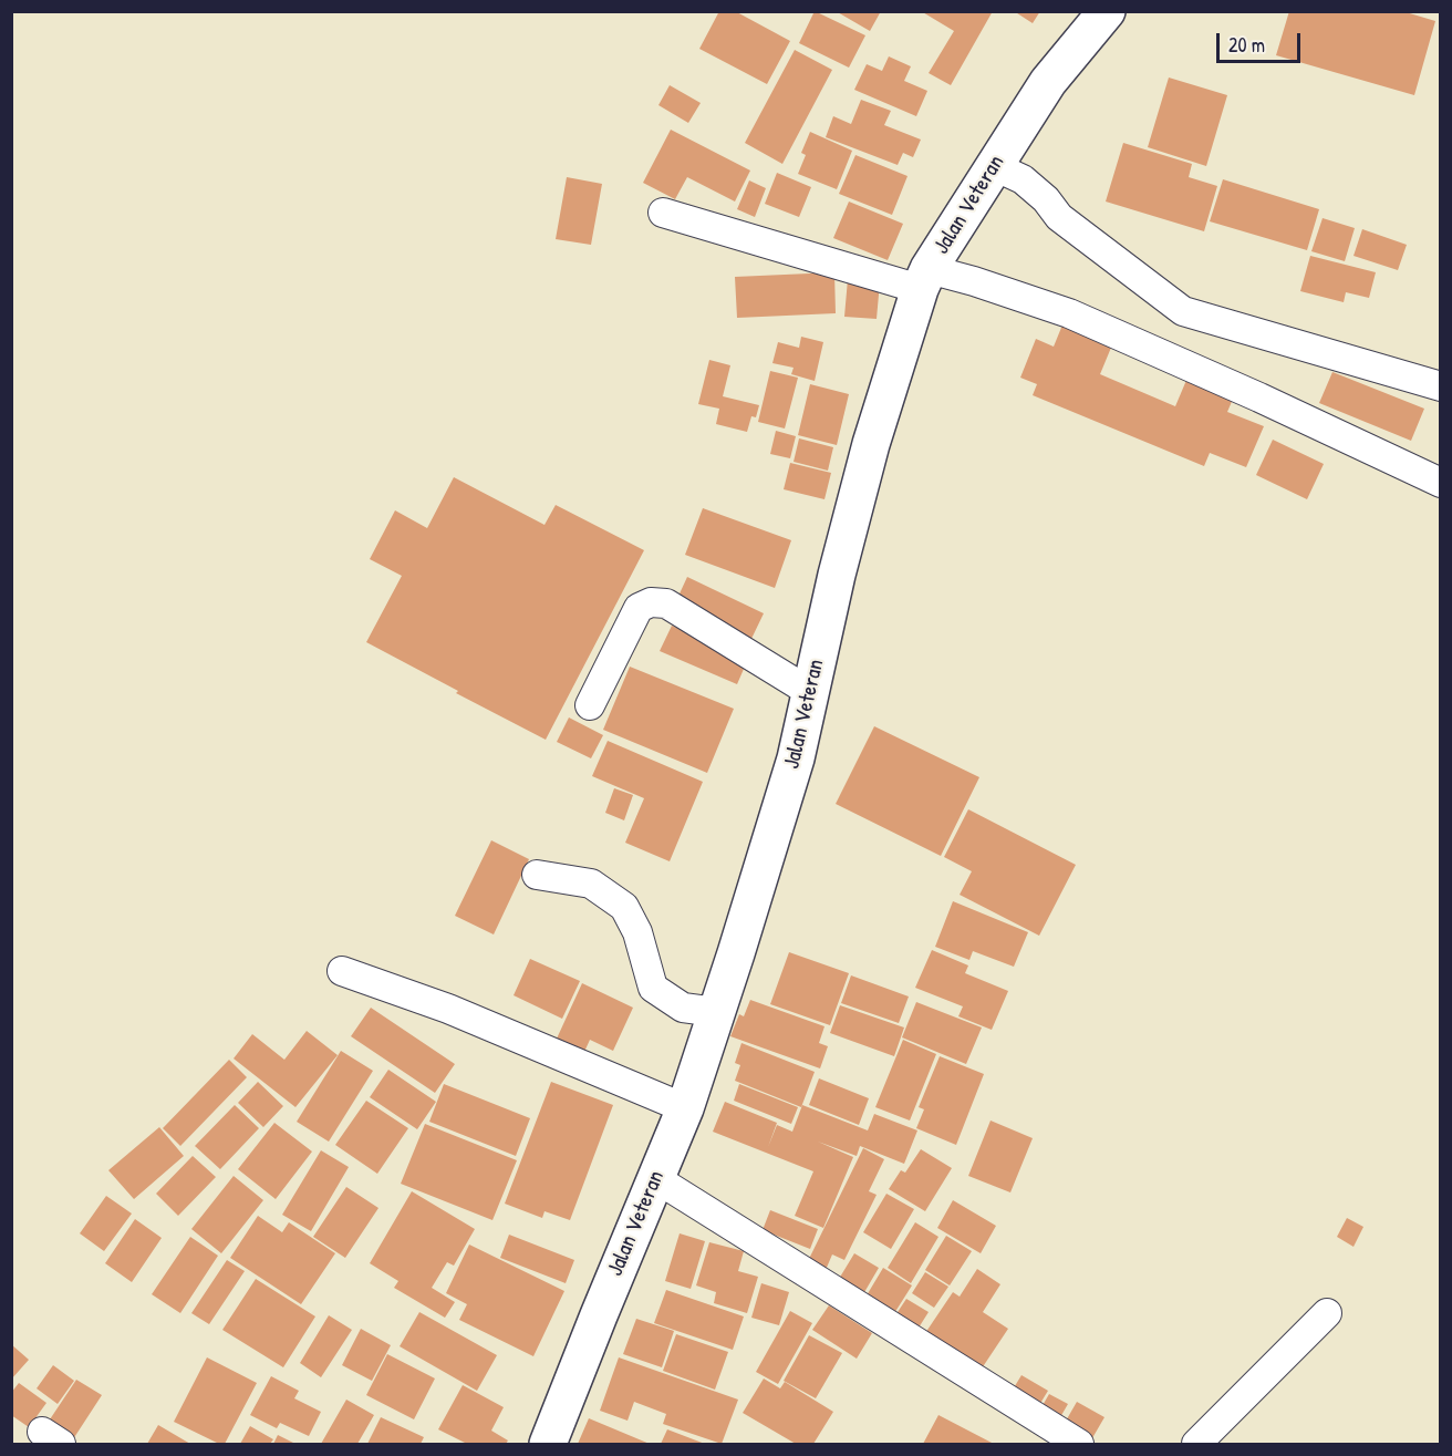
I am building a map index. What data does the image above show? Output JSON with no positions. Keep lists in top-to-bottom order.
{
  "streets": {
    "highway": ["Jalan Veteran"]
  },
  "scale_bar": "20 m"
}
